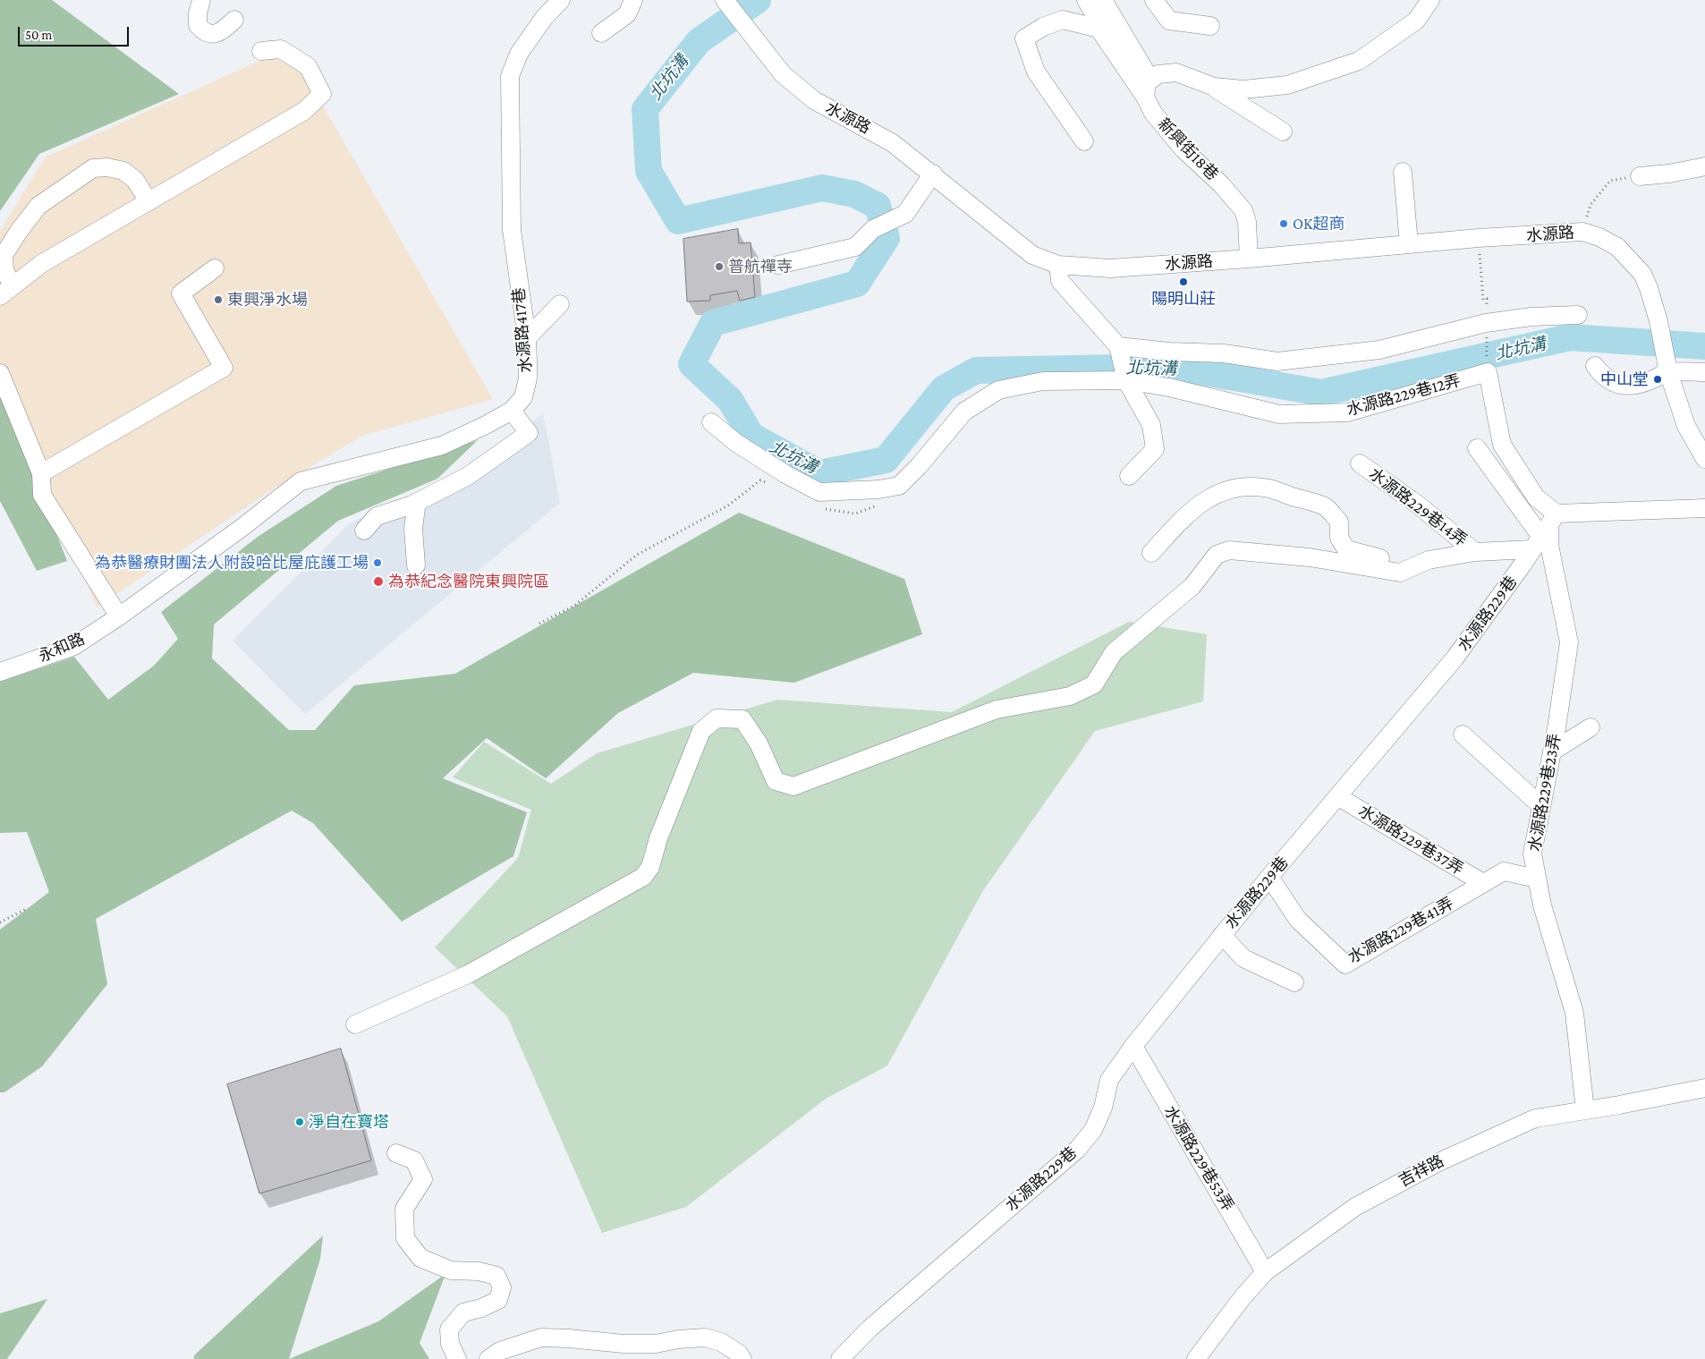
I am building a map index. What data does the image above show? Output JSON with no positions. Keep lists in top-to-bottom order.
{
  "streets": {
    "street": [
      "水源路",
      "新興街18巷",
      "水源路417巷",
      "水源路229巷12弄",
      "水源路229巷14弄",
      "水源路229巷",
      "永和路",
      "水源路229巷23弄",
      "水源路229巷37弄",
      "水源路229巷41弄",
      "水源路229巷53弄",
      "吉祥路"
    ]
  },
  "crossings": [
    ["水源路", "新興街18巷"],
    ["水源路417巷", "永和路"],
    ["水源路229巷", "水源路229巷23弄"],
    ["水源路229巷", "水源路229巷37弄"],
    ["水源路229巷", "水源路229巷41弄"],
    ["水源路229巷", "水源路229巷53弄"],
    ["水源路229巷23弄", "水源路229巷41弄"],
    ["水源路229巷23弄", "吉祥路"],
    ["水源路229巷37弄", "水源路229巷41弄"],
    ["水源路229巷53弄", "吉祥路"]
  ],
  "water": ["北坑溝"],
  "places": [
    "OK超商",
    "普航禪寺",
    "陽明山莊",
    "東興淨水場",
    "中山堂",
    "為恭醫療財團法人附設哈比屋庇護工場",
    "為恭紀念醫院東興院區",
    "淨自在寶塔"
  ],
  "scale_bar": "50 m"
}
